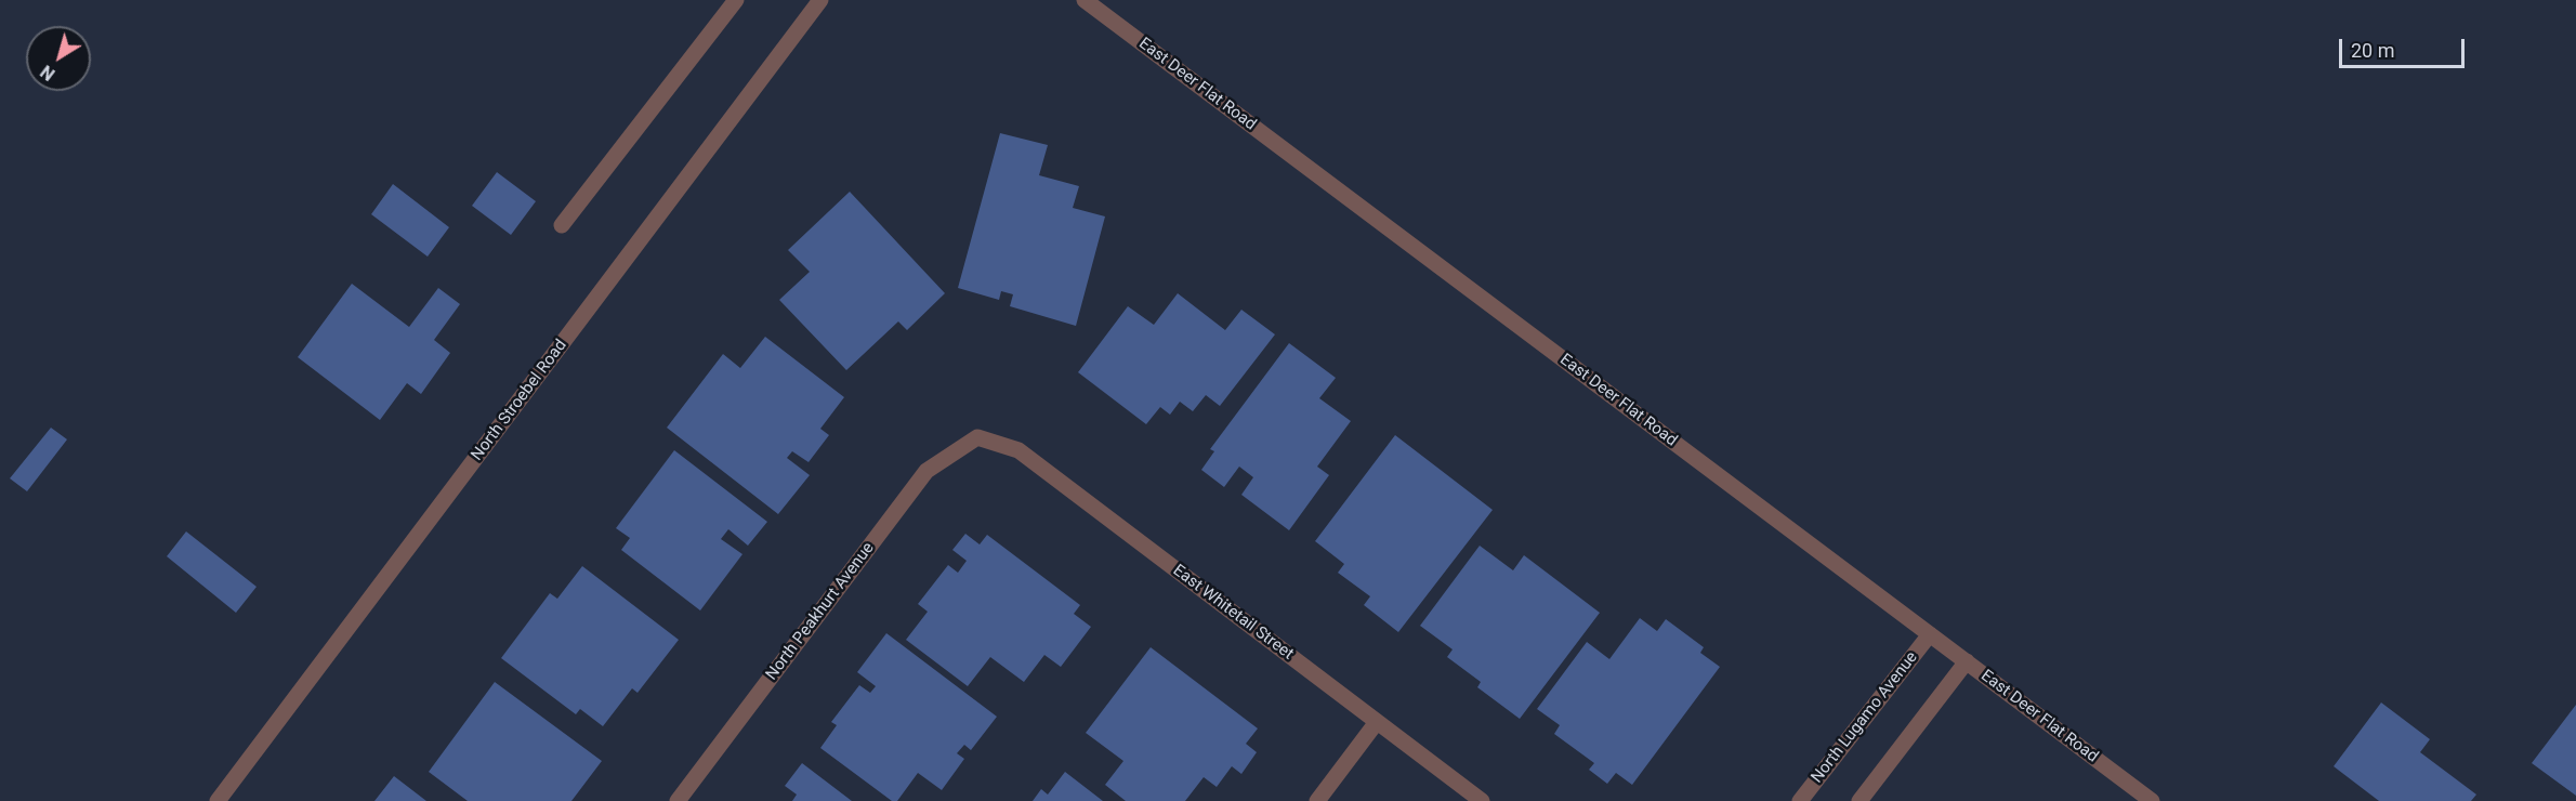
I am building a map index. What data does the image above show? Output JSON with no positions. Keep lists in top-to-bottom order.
{
  "streets": {
    "street": [
      "East Deer Flat Road",
      "North Stroebel Road",
      "North Peakhurt Avenue",
      "East Whitetail Street",
      "North Lugamo Avenue"
    ]
  },
  "crossings": [
    ["East Deer Flat Road", "North Lugamo Avenue"],
    ["North Peakhurt Avenue", "East Whitetail Street"]
  ],
  "scale_bar": "20 m",
  "north": "bottom left"
}
